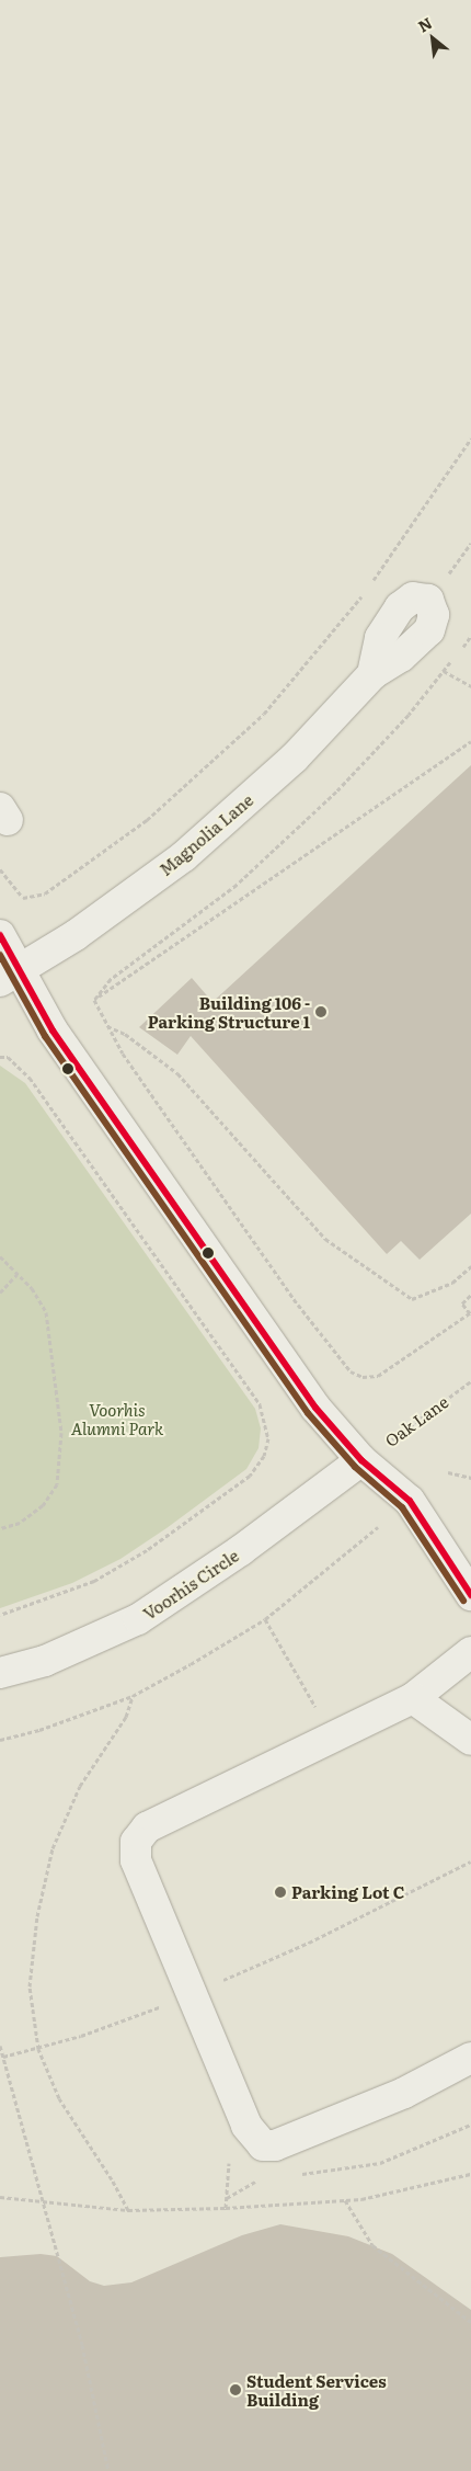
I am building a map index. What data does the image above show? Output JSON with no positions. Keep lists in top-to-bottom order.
{
  "streets": {
    "street": ["Magnolia Lane", "Voorhis Circle"],
    "path": ["Oak Lane"]
  },
  "crossings": [
    ["Oak Lane", "Voorhis Circle"]
  ],
  "parks": ["Voorhis Alumni Park"],
  "places": ["Building 106 - Parking Structure 1", "Parking Lot C", "Student Services Building"],
  "north": "top left"
}
